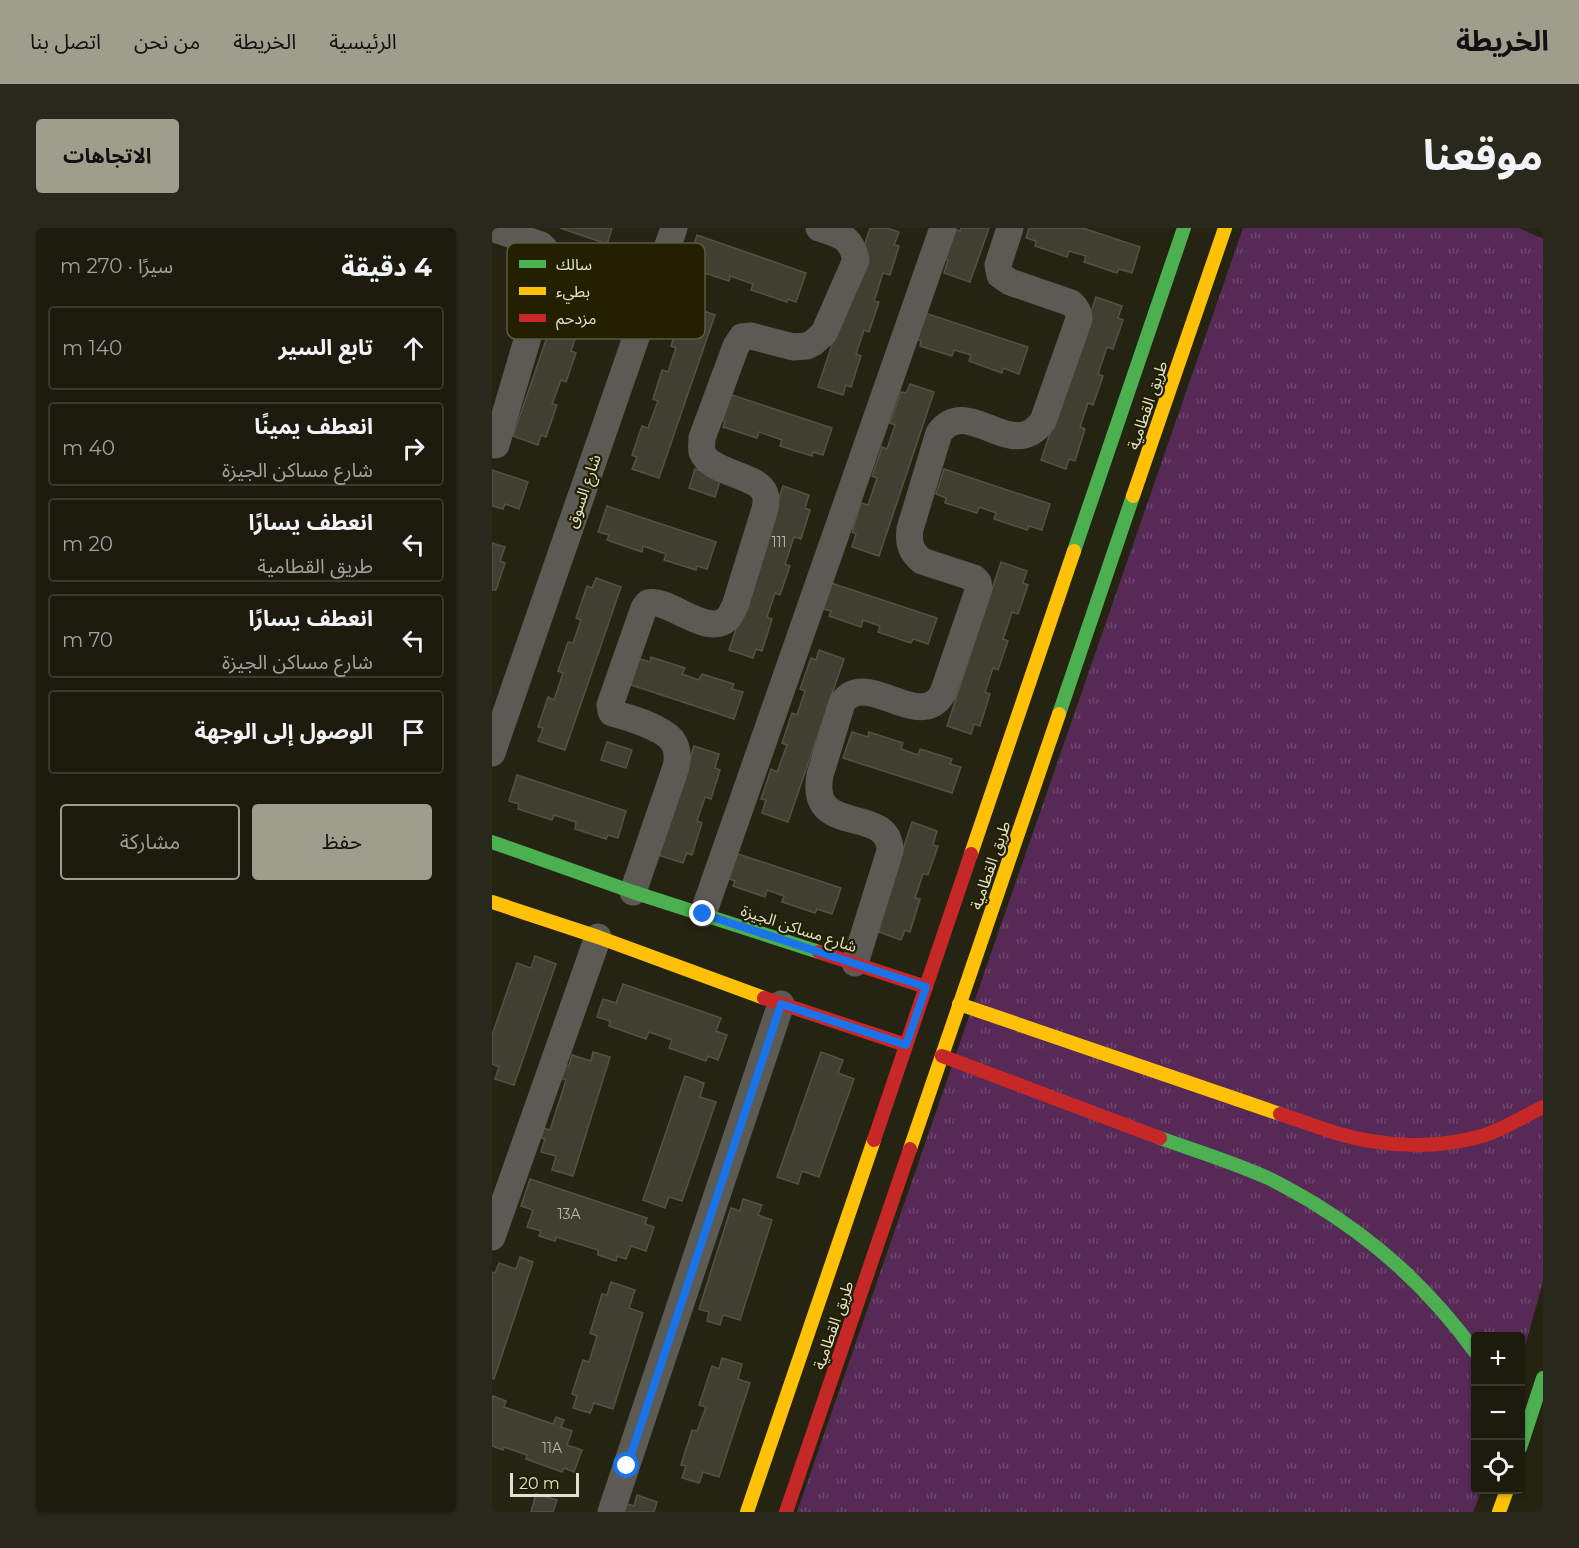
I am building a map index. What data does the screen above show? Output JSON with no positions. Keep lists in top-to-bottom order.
{
  "streets": {
    "street": ["طريق القطامية", "شارع السوق", "شارع مساكن الجيزة"]
  },
  "crossings": [
    ["طريق القطامية", "شارع مساكن الجيزة"]
  ],
  "house_numbers": ["111", "13A", "11A"],
  "legend": ["سالك", "بطيء", "مزدحم"],
  "scale_bar": "20 m",
  "page": {
    "header": "الخريطة",
    "nav": [
      "الرئيسية",
      "الخريطة",
      "من نحن",
      "اتصل بنا"
    ],
    "title": "موقعنا",
    "buttons": [
      "الاتجاهات",
      ["حفظ", "مشاركة"]
    ],
    "heading": ["4 دقيقة", "سيرًا · 270 m"],
    "list": [
      ["تابع السير", "140 m"],
      ["انعطف يمينًا", "شارع مساكن الجيزة", "40 m"],
      ["انعطف يسارًا", "طريق القطامية", "20 m"],
      ["انعطف يسارًا", "شارع مساكن الجيزة", "70 m"],
      "الوصول إلى الوجهة"
    ],
    "map_buttons": ["+", "−"],
    "scale": "20 m"
  }
}
